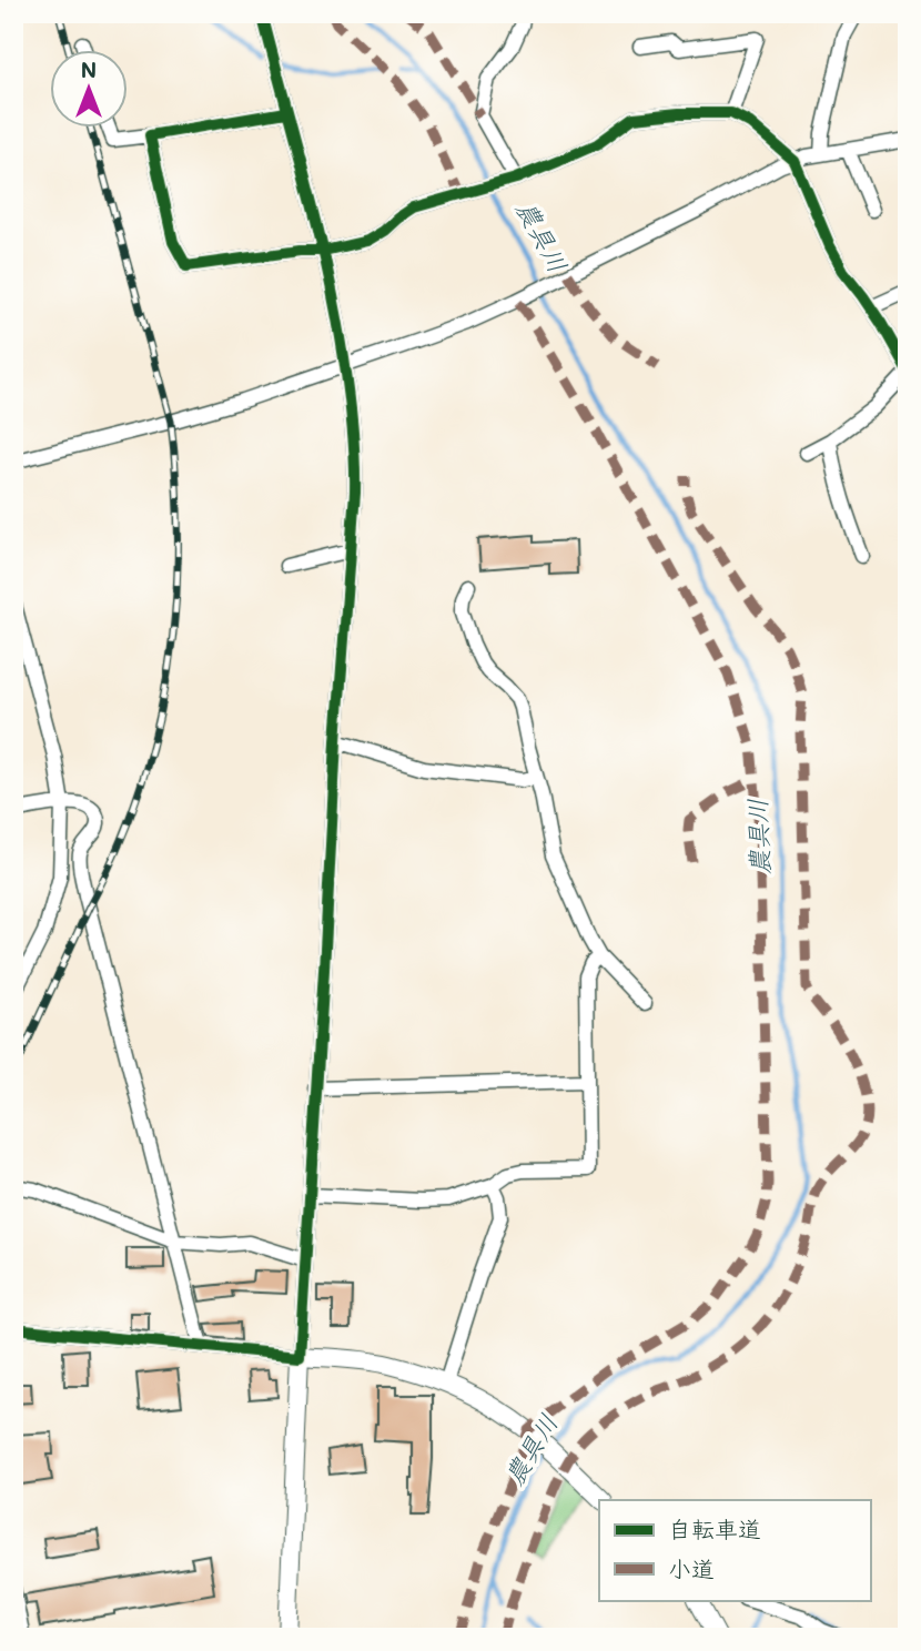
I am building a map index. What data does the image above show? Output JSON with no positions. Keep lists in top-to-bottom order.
{
  "water": ["農具川"],
  "legend": ["自転車道", "小道"],
  "north": "top"
}
